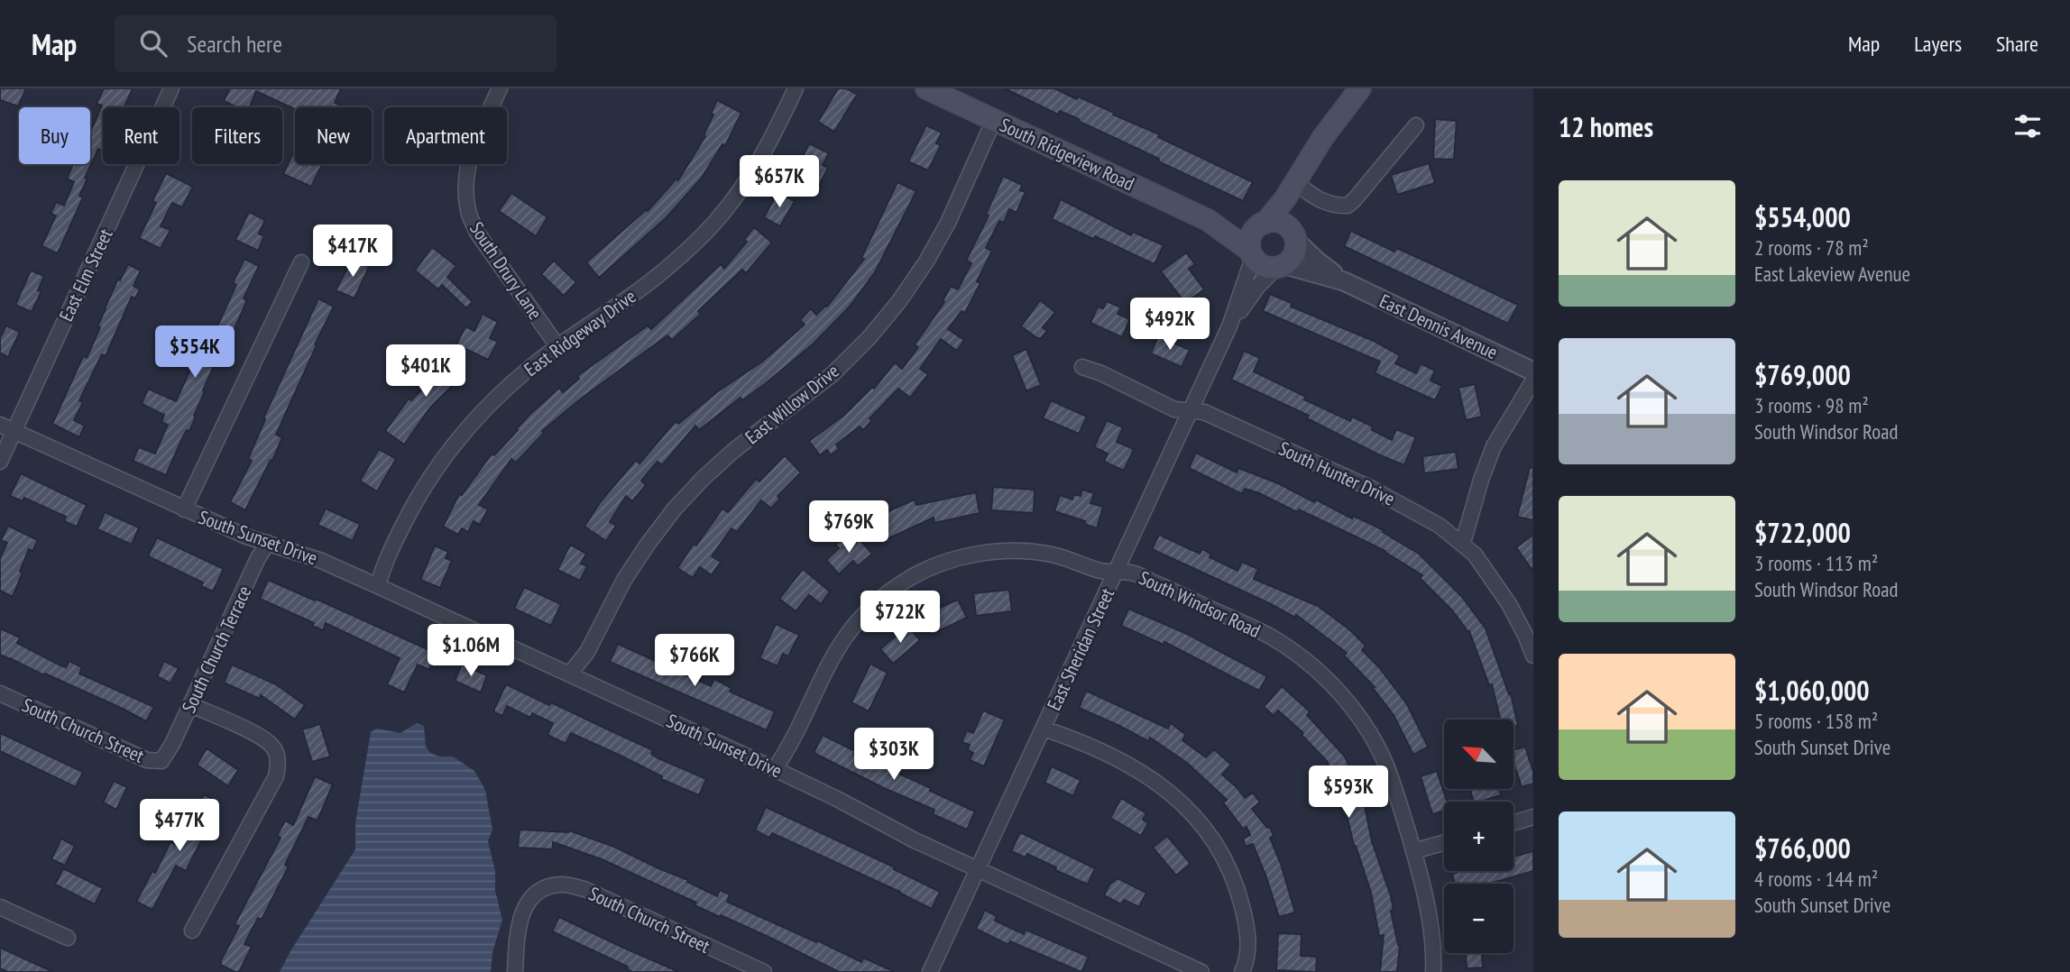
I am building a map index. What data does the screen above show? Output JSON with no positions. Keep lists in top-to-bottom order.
{
  "streets": {
    "main road": ["South Ridgeview Road"],
    "street": [
      "South Drury Lane",
      "East Elm Street",
      "East Dennis Avenue",
      "East Ridgeway Drive",
      "East Willow Drive",
      "South Hunter Drive",
      "South Sunset Drive",
      "South Windsor Road",
      "South Church Terrace",
      "East Sheridan Street",
      "South Church Street"
    ]
  },
  "crossings": [
    ["South Ridgeview Road", "East Dennis Avenue"],
    ["South Ridgeview Road", "East Willow Drive"],
    ["South Ridgeview Road", "East Sheridan Street"],
    ["South Drury Lane", "East Ridgeway Drive"],
    ["East Elm Street", "South Sunset Drive"],
    ["East Dennis Avenue", "East Sheridan Street"],
    ["East Ridgeway Drive", "South Sunset Drive"],
    ["East Willow Drive", "South Sunset Drive"],
    ["South Hunter Drive", "East Sheridan Street"],
    ["South Sunset Drive", "South Windsor Road"],
    ["South Sunset Drive", "South Church Terrace"],
    ["South Sunset Drive", "East Sheridan Street"],
    ["South Windsor Road", "East Sheridan Street"],
    ["South Church Terrace", "South Church Street"]
  ],
  "north": "top left",
  "page": {
    "header": "Map",
    "search": "Search here",
    "nav": ["Map", "Layers", "Share"],
    "heading": "12 homes",
    "chip": [
      "Buy",
      "Rent",
      "Filters",
      "New",
      "Apartment"
    ],
    "price": [
      "$657K",
      "$417K",
      "$492K",
      "$554K",
      "$401K",
      "$769K",
      "$722K",
      "$1.06M",
      "$766K",
      "$303K",
      "$593K",
      "$477K"
    ],
    "list": [
      {
        "name": "$554,000",
        "note": "2 rooms · 78 m² · East Lakeview Avenue"
      },
      {
        "name": "$769,000",
        "note": "3 rooms · 98 m² · South Windsor Road"
      },
      {
        "name": "$722,000",
        "note": "3 rooms · 113 m² · South Windsor Road"
      },
      {
        "name": "$1,060,000",
        "note": "5 rooms · 158 m² · South Sunset Drive"
      },
      {
        "name": "$766,000",
        "note": "4 rooms · 144 m² · South Sunset Drive"
      }
    ],
    "map_buttons": ["+", "−"]
  }
}
